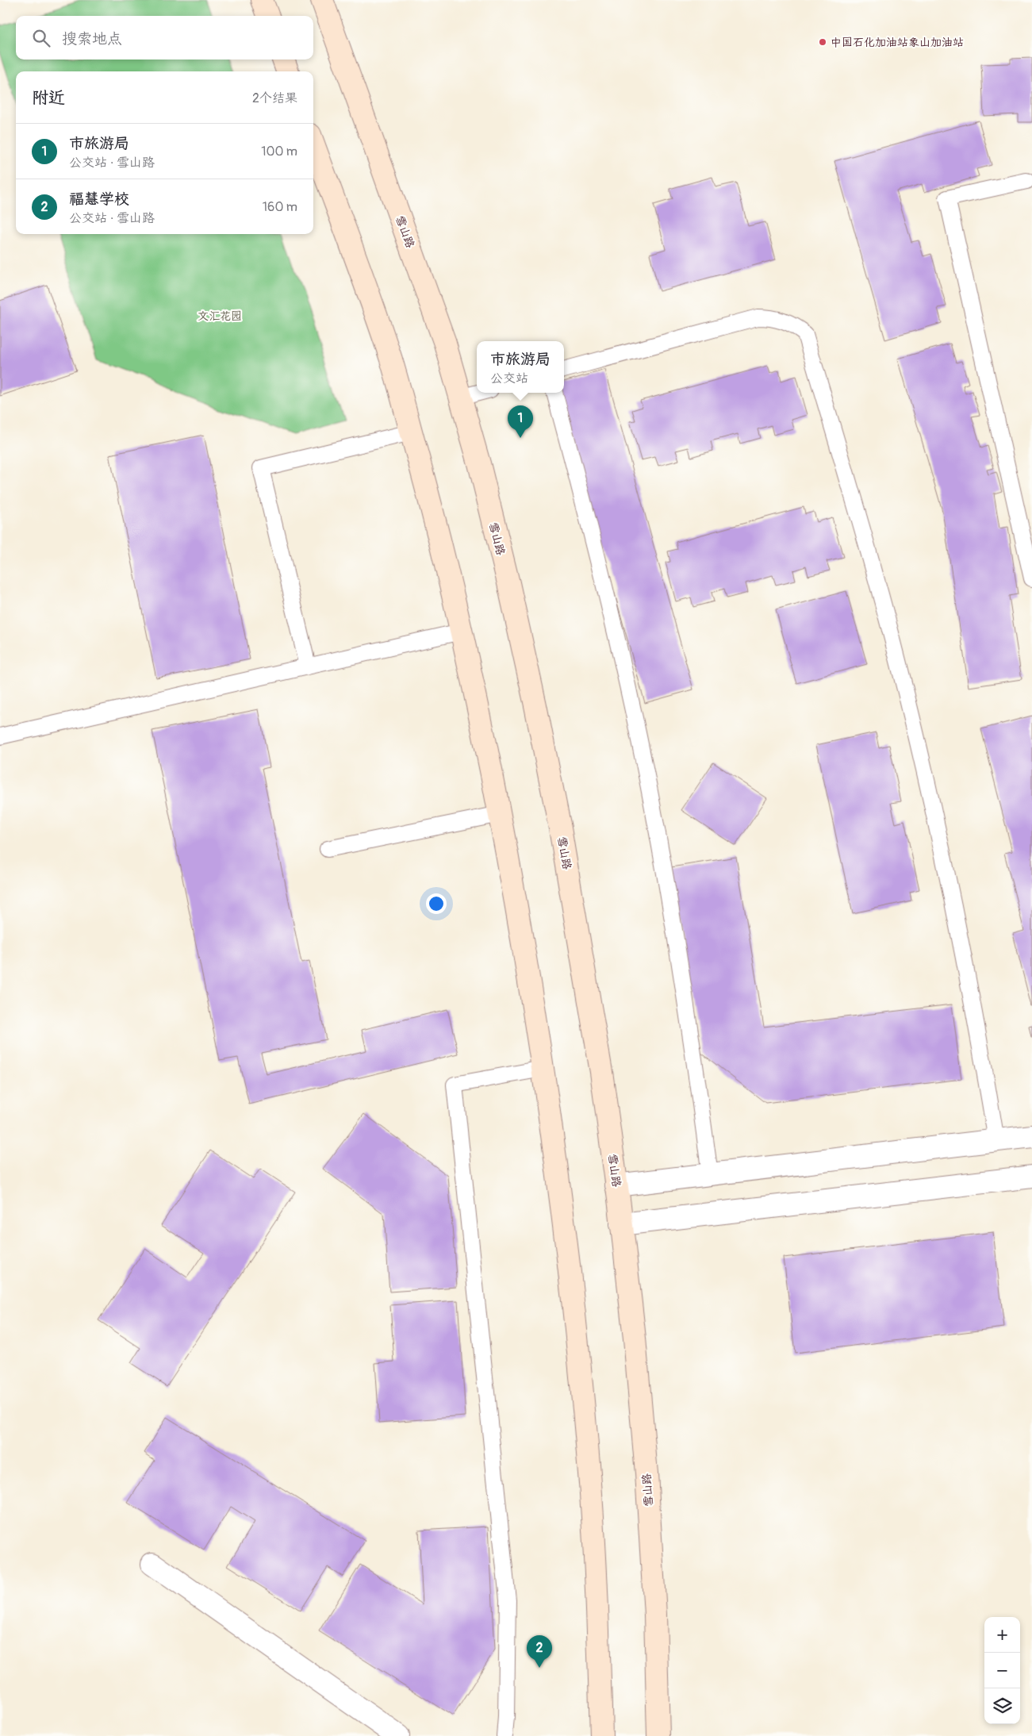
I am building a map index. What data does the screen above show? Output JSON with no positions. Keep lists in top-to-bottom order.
{
  "streets": {
    "main road": ["雪山路"]
  },
  "parks": ["文汇花园"],
  "places": ["中国石化加油站象山加油站"],
  "page": {
    "search": "搜索地点",
    "heading": ["附近", "2个结果"],
    "list": [
      {
        "mark": "1",
        "name": "市旅游局",
        "note": "公交站 · 雪山路",
        "value": "100 m"
      },
      {
        "mark": "2",
        "name": "福慧学校",
        "note": "公交站 · 雪山路",
        "value": "160 m"
      }
    ],
    "popup": ["市旅游局", "公交站"],
    "pins": ["1", "2"],
    "map_buttons": ["+", "−"]
  }
}
